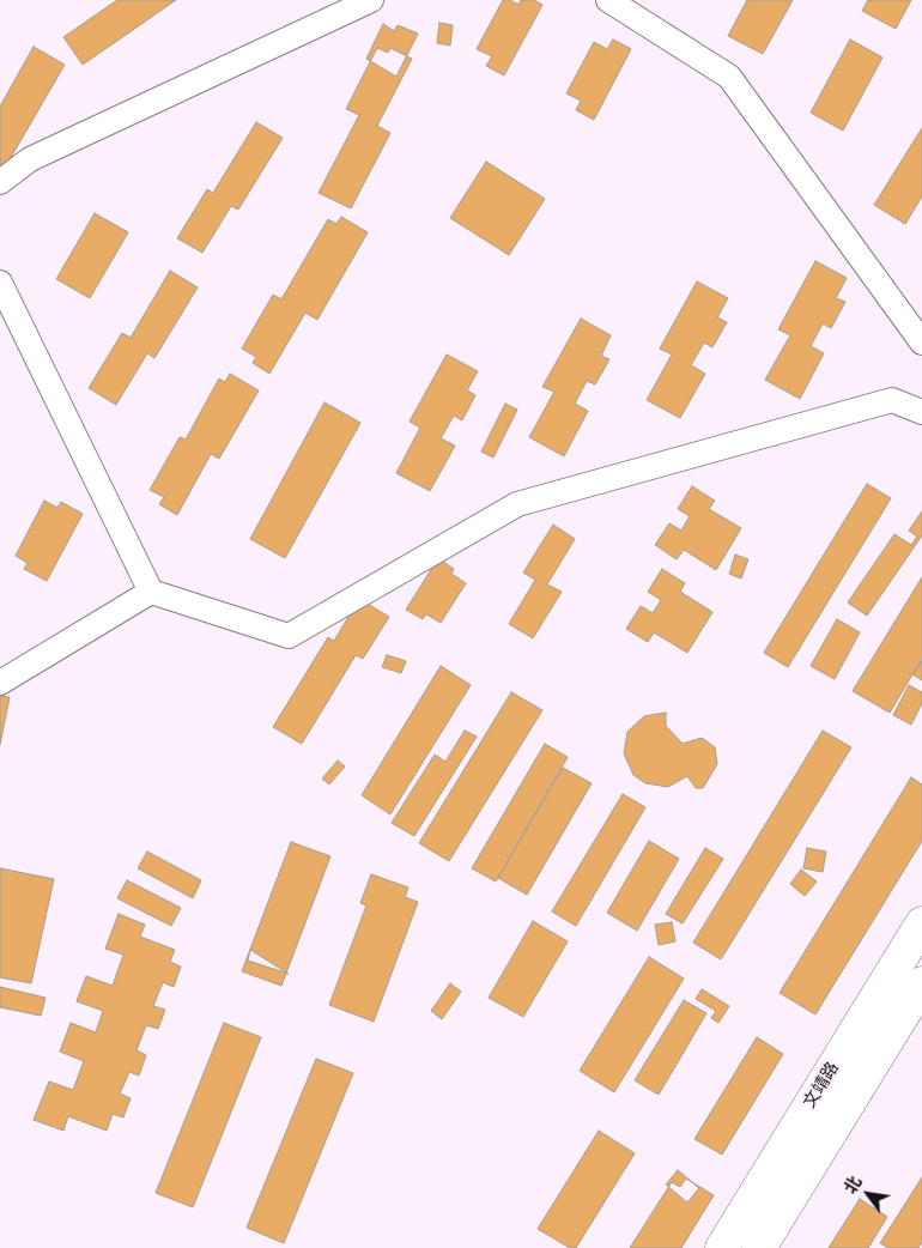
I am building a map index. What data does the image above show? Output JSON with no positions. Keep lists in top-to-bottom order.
{
  "streets": {
    "main road": ["文靖路"]
  },
  "north": "top left"
}
